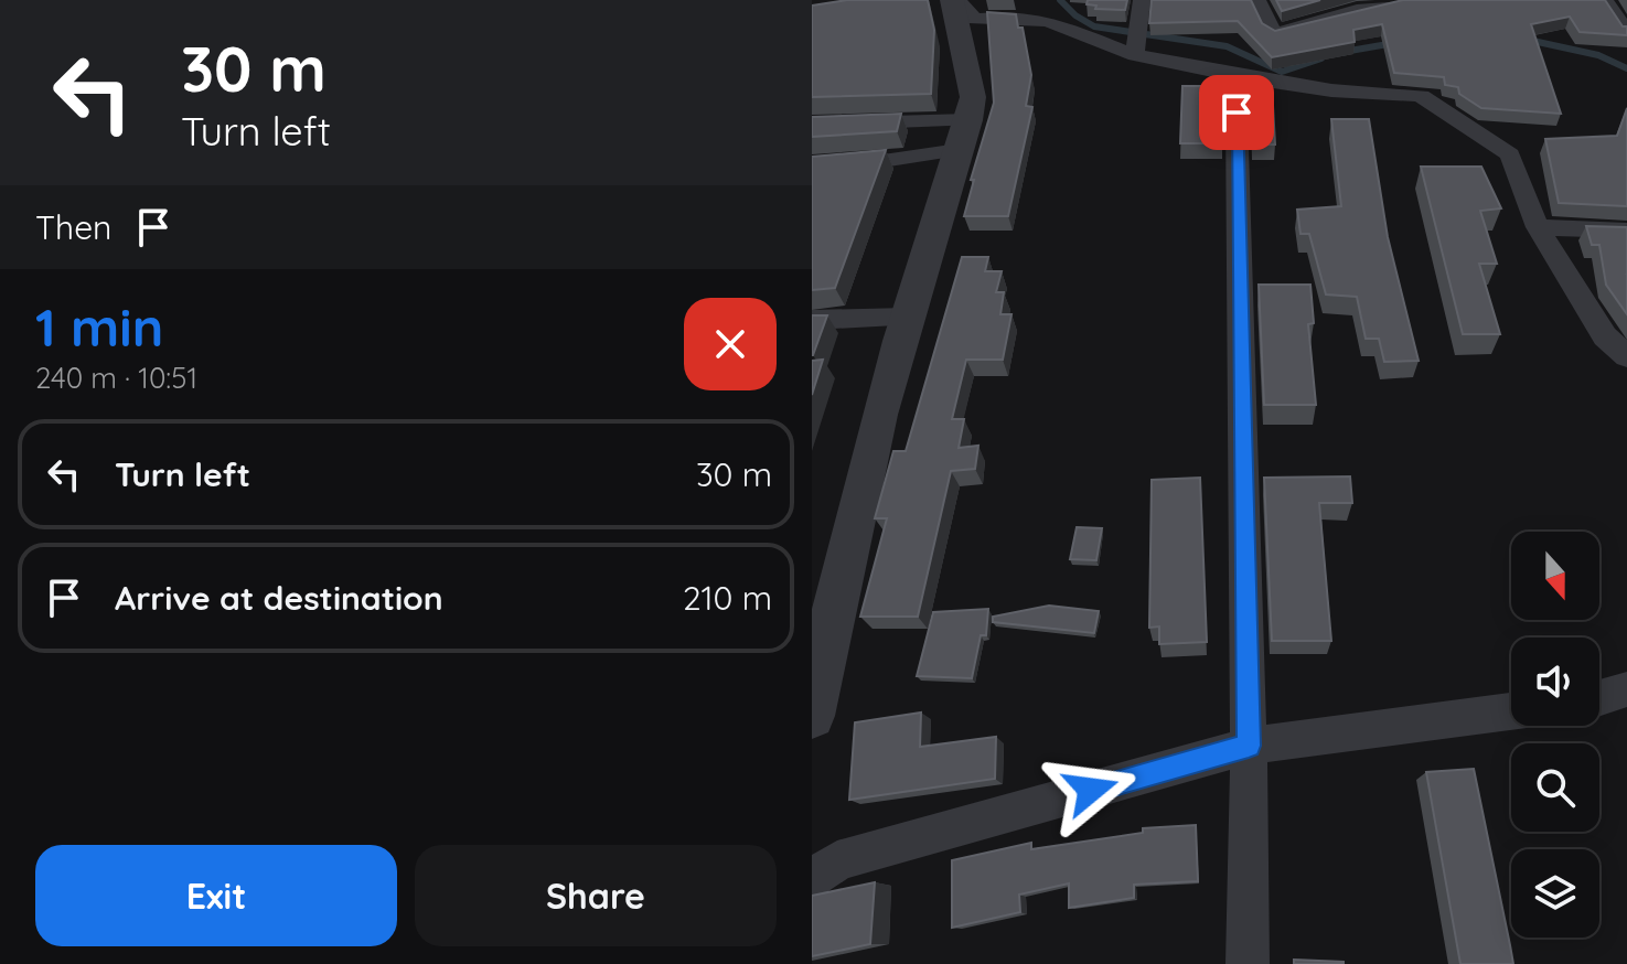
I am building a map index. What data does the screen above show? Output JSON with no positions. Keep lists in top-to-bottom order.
{
  "north": "bottom",
  "page": {
    "turn": ["30 m", "Turn left"],
    "then": "Then",
    "heading": ["1 min", "240 m · 10:51"],
    "list": [
      {
        "name": "Turn left",
        "value": "30 m"
      },
      {
        "name": "Arrive at destination",
        "value": "210 m"
      }
    ],
    "buttons": ["Exit", "Share"]
  }
}
